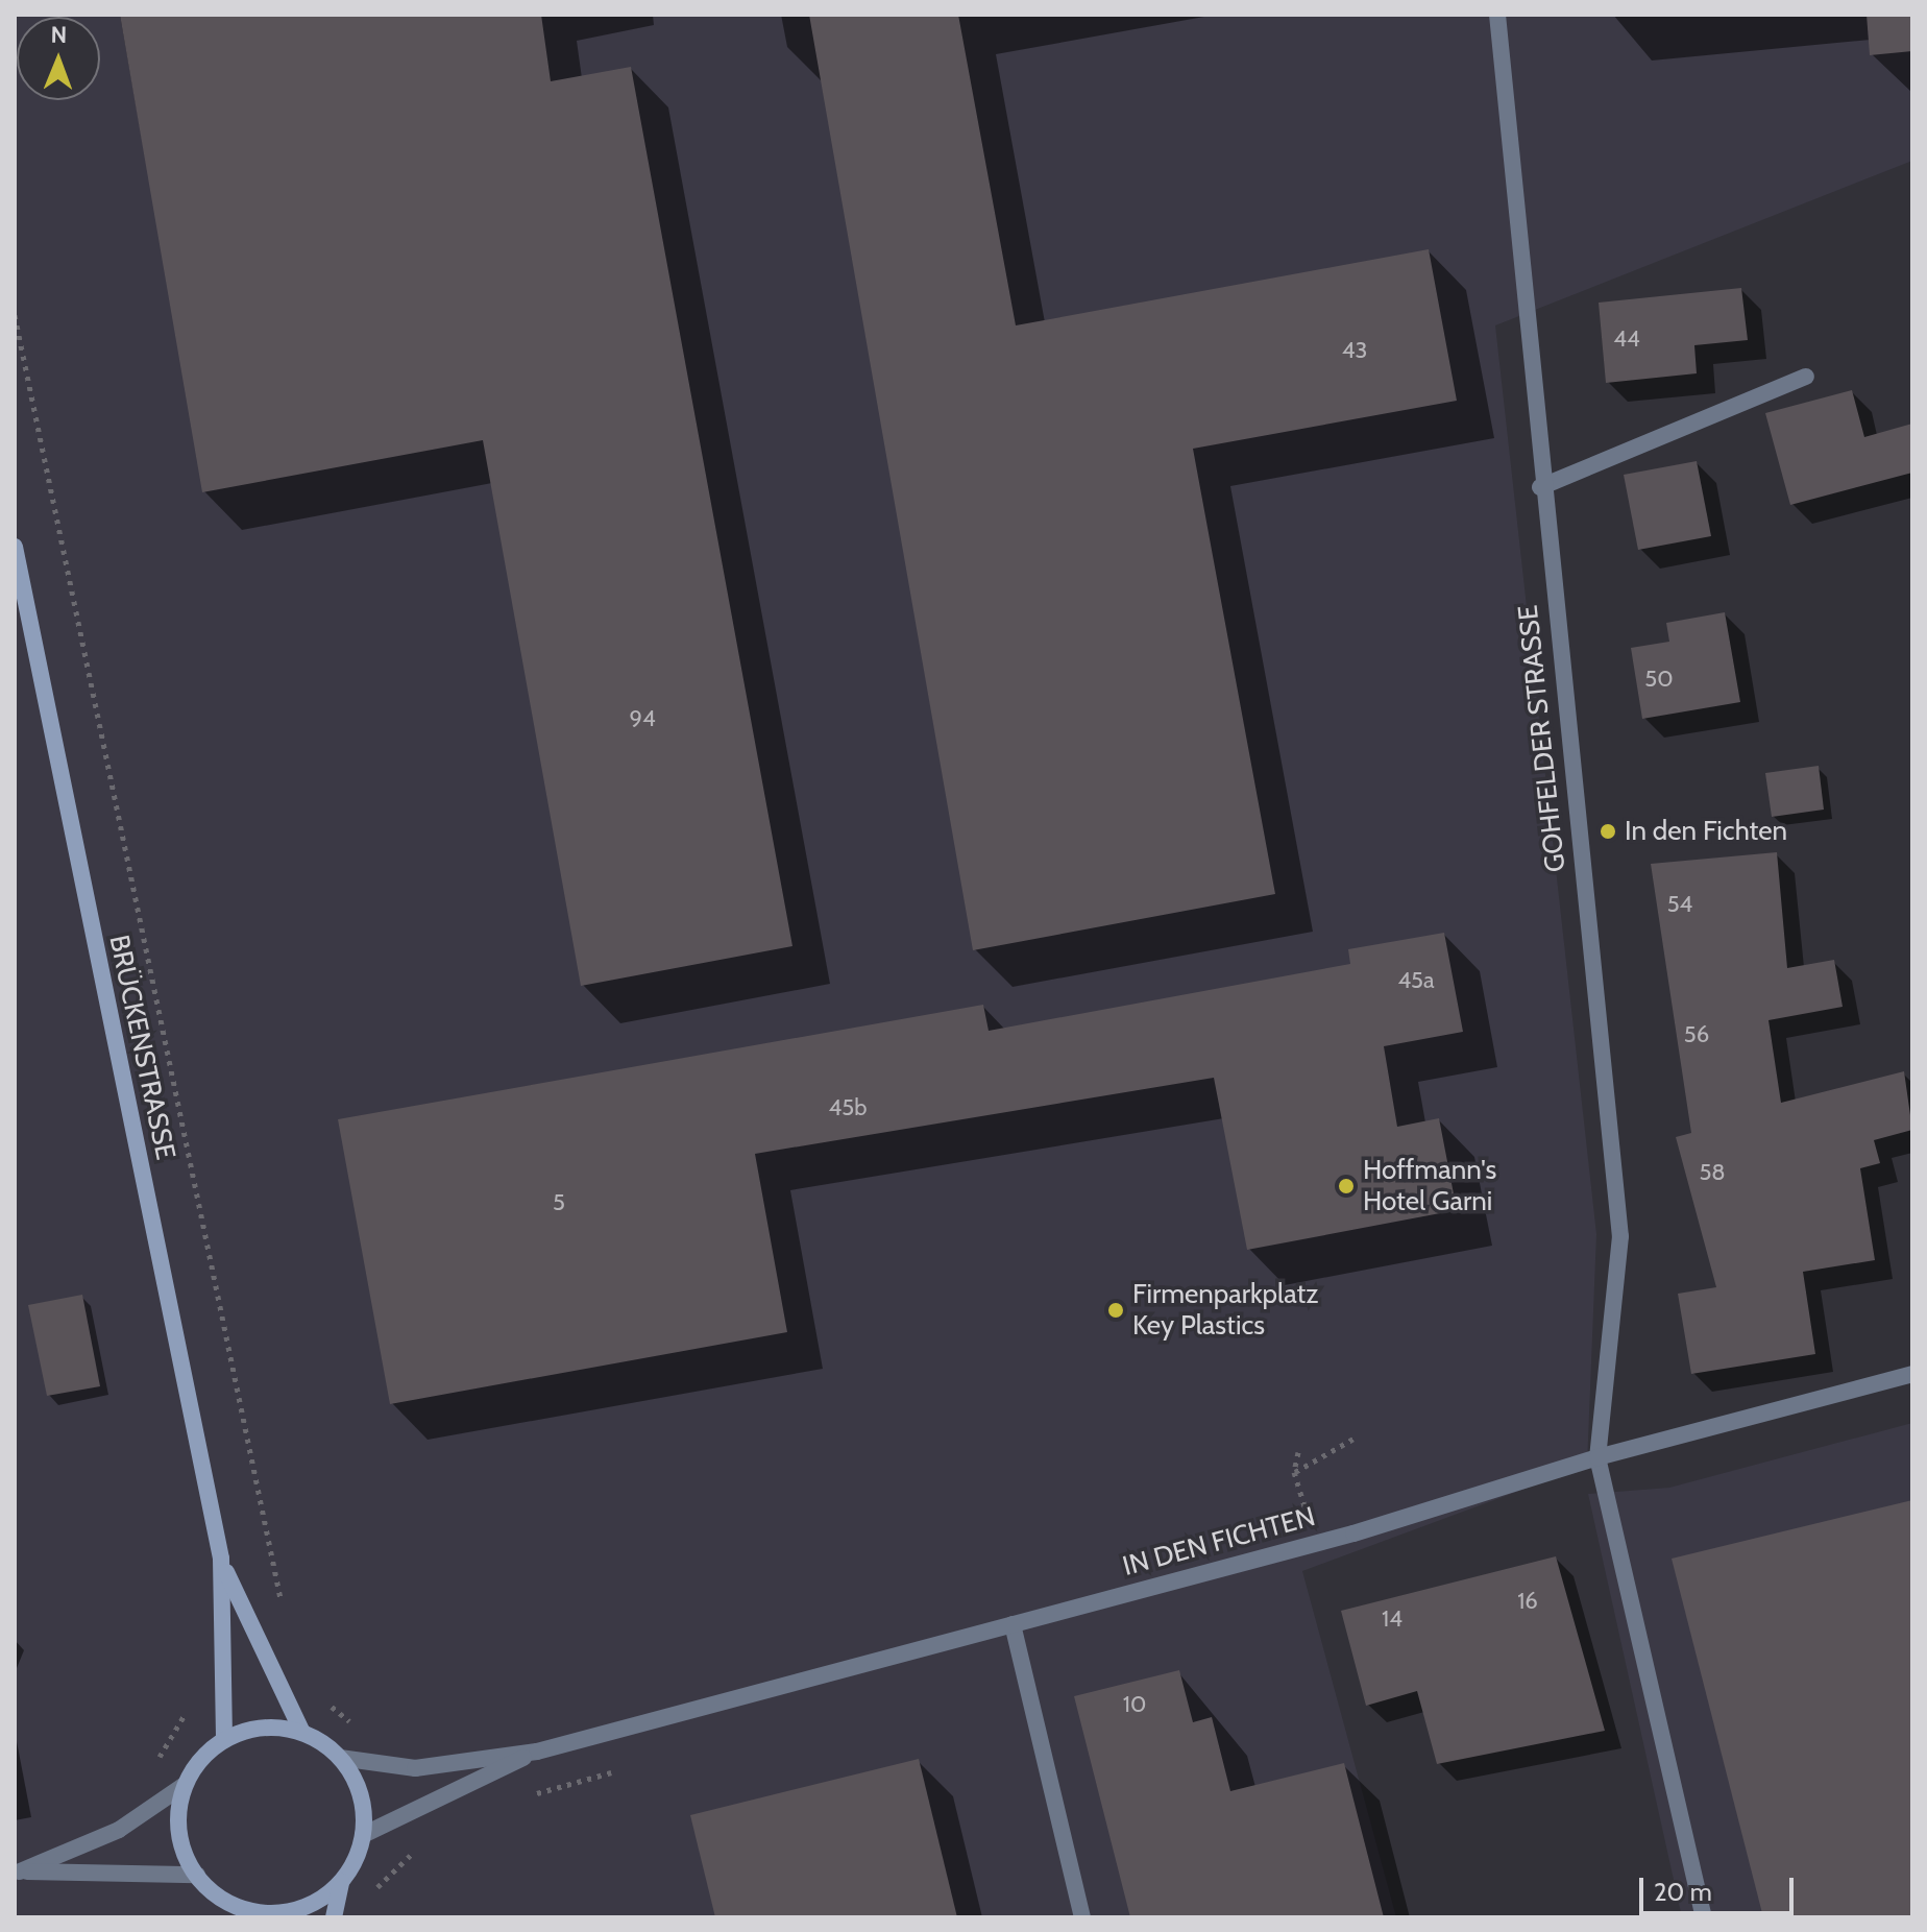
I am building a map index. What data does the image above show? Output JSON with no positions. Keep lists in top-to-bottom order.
{
  "streets": {
    "main road": ["BRÜCKENSTRASSE"],
    "street": ["GOHFELDER STRASSE", "IN DEN FICHTEN"]
  },
  "crossings": [
    ["GOHFELDER STRASSE", "IN DEN FICHTEN"],
    ["BRÜCKENSTRASSE", "IN DEN FICHTEN"]
  ],
  "places": ["In den Fichten", "Hoffmann's Hotel Garni", "Firmenparkplatz Key Plastics"],
  "house_numbers": [
    "44",
    "43",
    "50",
    "94",
    "54",
    "45a",
    "56",
    "45b",
    "58",
    "5",
    "16",
    "14",
    "10"
  ],
  "scale_bar": "20 m",
  "north": "top"
}
